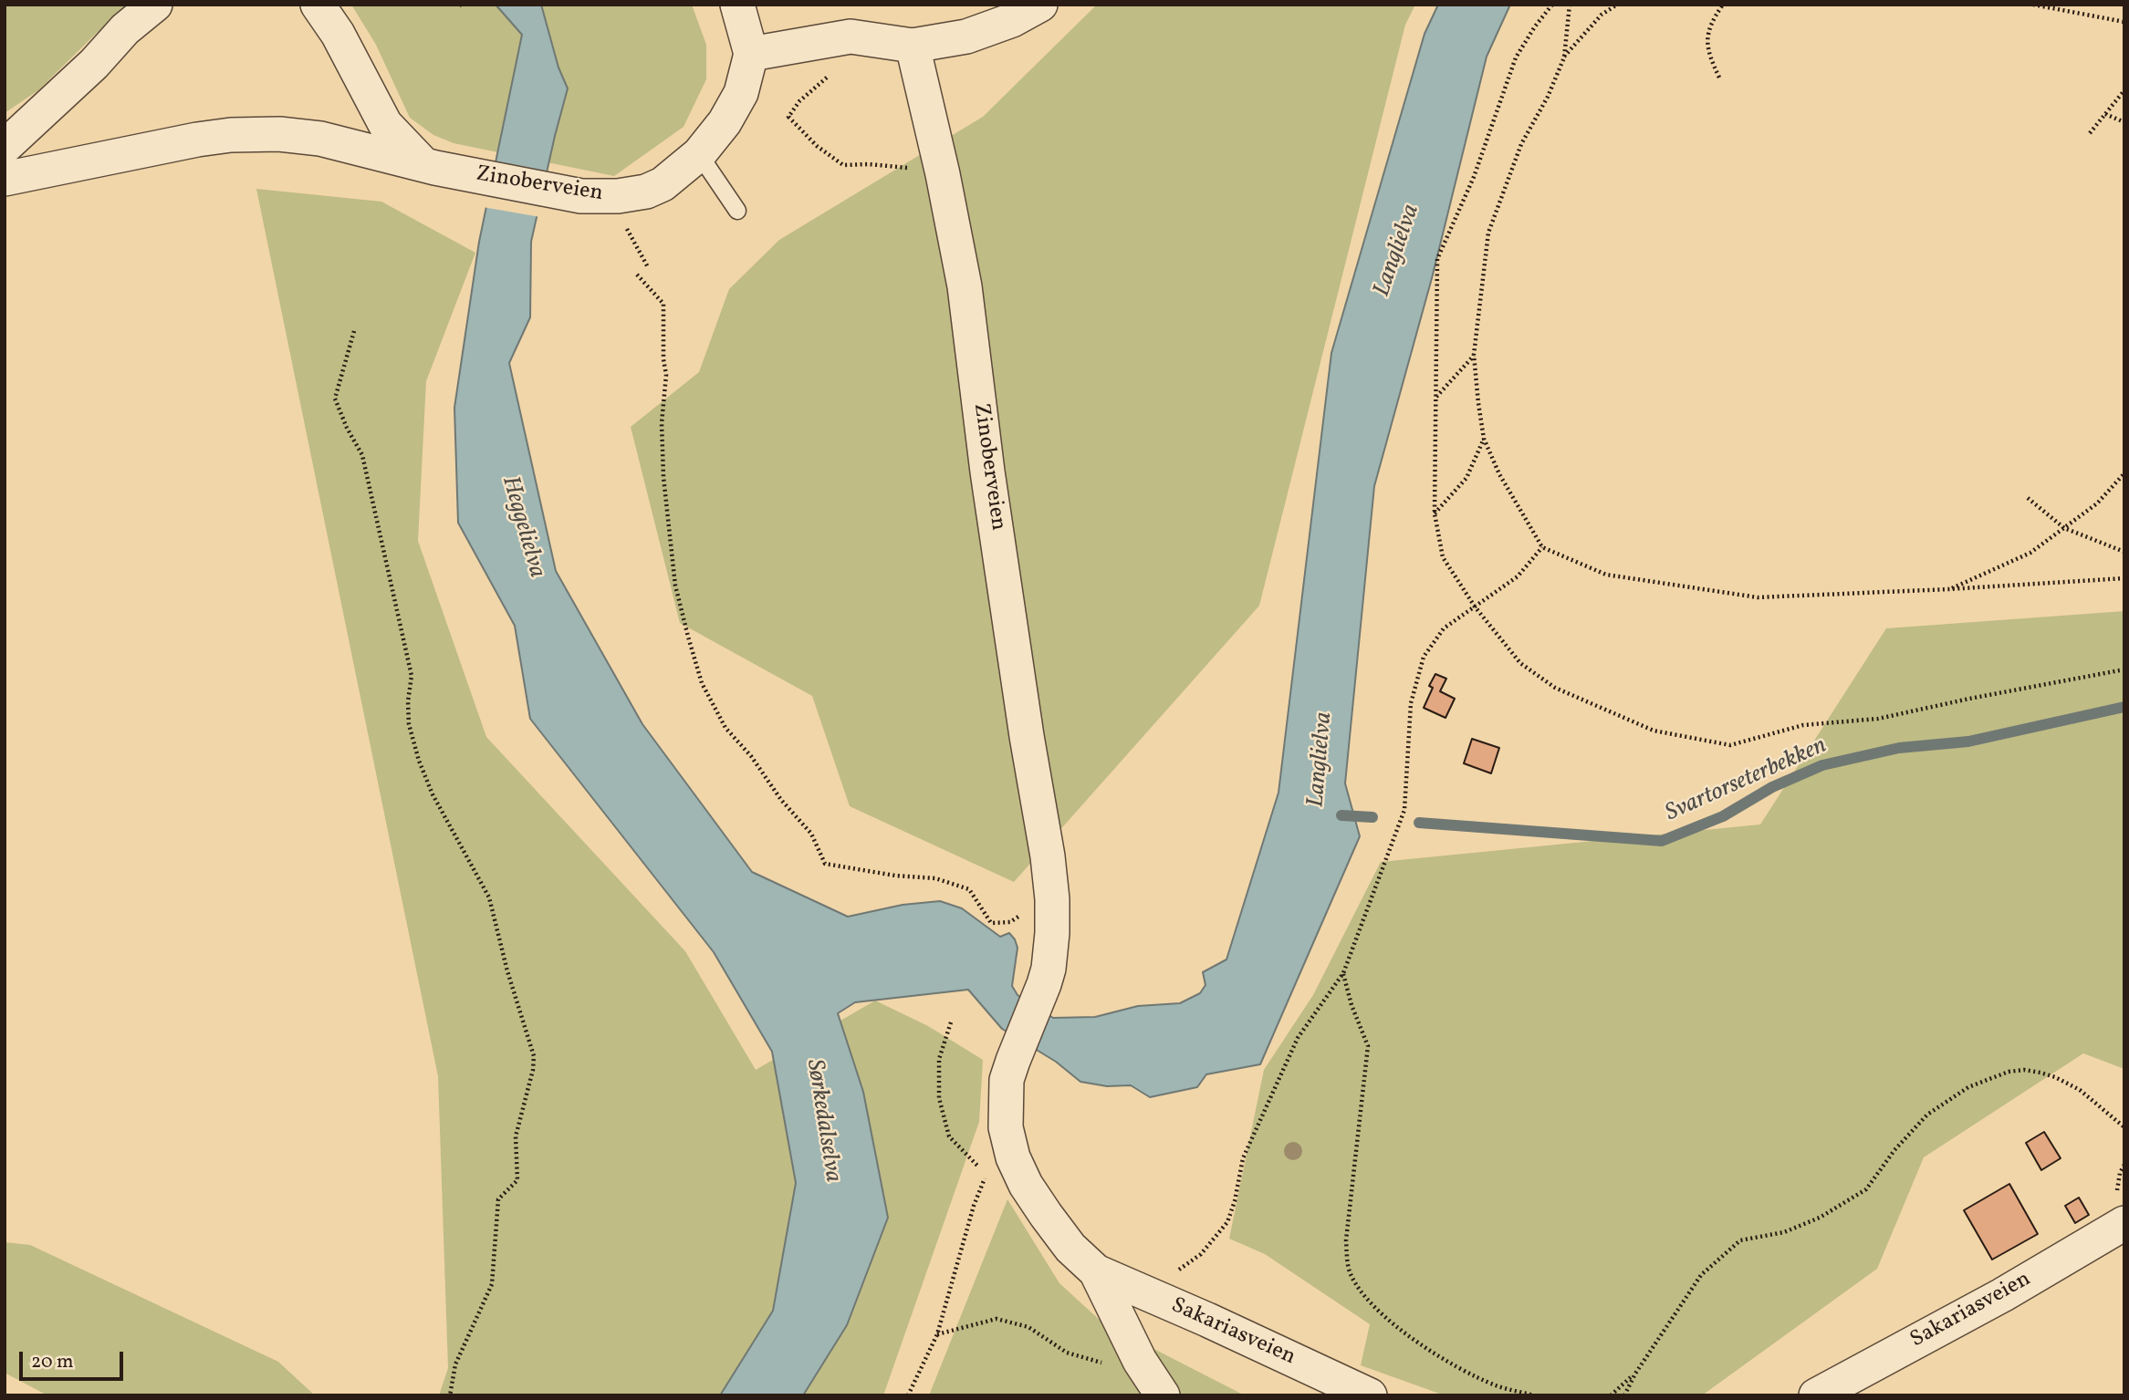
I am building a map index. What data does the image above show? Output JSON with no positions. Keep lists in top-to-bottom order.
{
  "streets": {
    "street": ["Zinoberveien", "Sakariasveien"]
  },
  "crossings": [
    ["Zinoberveien", "Sakariasveien"]
  ],
  "water": [
    "Langlielva",
    "Heggelielva",
    "Svartorseterbekken",
    "Sørkedalselva"
  ],
  "scale_bar": "20 m"
}
